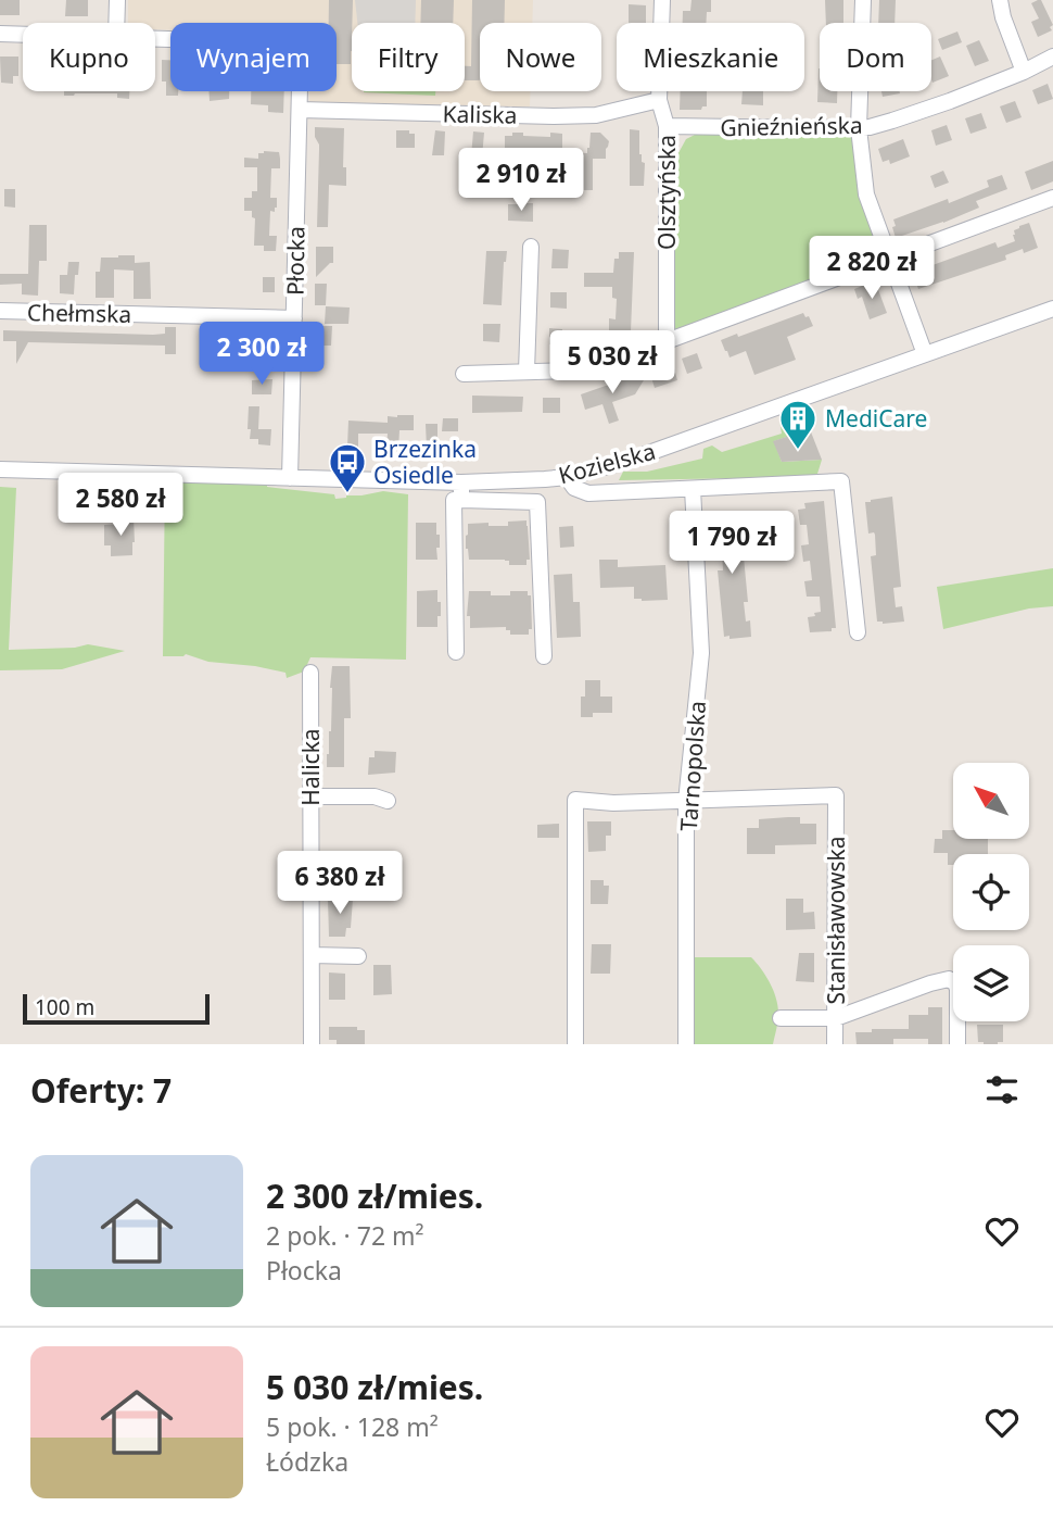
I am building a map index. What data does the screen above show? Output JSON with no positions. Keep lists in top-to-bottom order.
{
  "streets": {
    "street": [
      "Kaliska",
      "Gnieźnieńska",
      "Olsztyńska",
      "Płocka",
      "Chełmska",
      "Kozielska",
      "Tarnopolska",
      "Halicka",
      "Stanisławowska"
    ]
  },
  "crossings": [
    ["Kaliska", "Olsztyńska"],
    ["Kaliska", "Płocka"],
    ["Gnieźnieńska", "Olsztyńska"],
    ["Płocka", "Chełmska"],
    ["Płocka", "Kozielska"],
    ["Tarnopolska", "Stanisławowska"]
  ],
  "places": {
    "building": ["MediCare"],
    "bus stop": ["Brzezinka Osiedle"]
  },
  "scale_bar": "100 m",
  "north": "top left",
  "page": {
    "chip": [
      "Kupno",
      "Wynajem",
      "Filtry",
      "Nowe",
      "Mieszkanie",
      "Dom"
    ],
    "price": [
      "2 910 zł",
      "2 820 zł",
      "2 300 zł",
      "5 030 zł",
      "2 580 zł",
      "1 790 zł",
      "6 380 zł"
    ],
    "scale": "100 m",
    "heading": "Oferty: 7",
    "list": [
      {
        "name": "2 300 zł/mies.",
        "note": "2 pok. · 72 m² · Płocka"
      },
      {
        "name": "5 030 zł/mies.",
        "note": "5 pok. · 128 m² · Łódzka"
      }
    ]
  }
}
